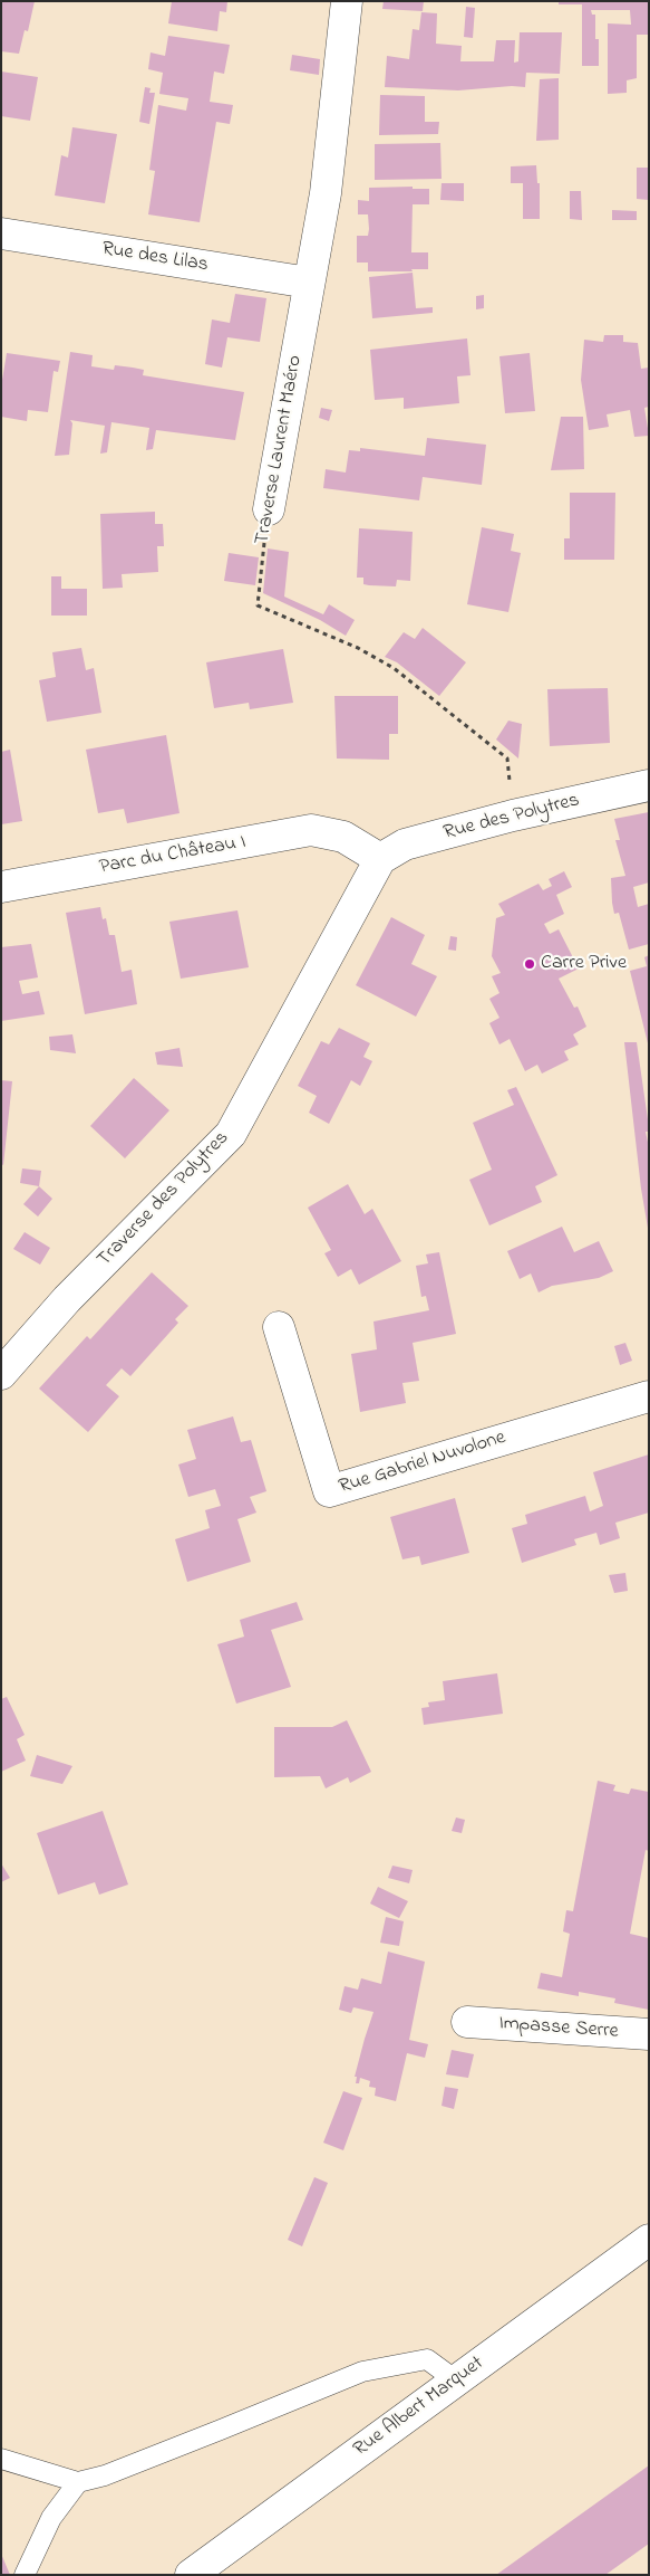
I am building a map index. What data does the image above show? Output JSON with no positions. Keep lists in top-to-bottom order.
{
  "streets": {
    "street": [
      "Rue des Lilas",
      "Traverse Laurent Maéro",
      "Rue des Polytres",
      "Parc du Château I",
      "Traverse des Polytres",
      "Rue Gabriel Nuvolone",
      "Impasse Serre",
      "Rue Albert Marquet"
    ]
  },
  "crossings": [
    ["Rue des Lilas", "Traverse Laurent Maéro"],
    ["Rue des Polytres", "Parc du Château I"],
    ["Rue des Polytres", "Traverse des Polytres"],
    ["Parc du Château I", "Traverse des Polytres"]
  ],
  "places": ["Carre Prive"]
}
